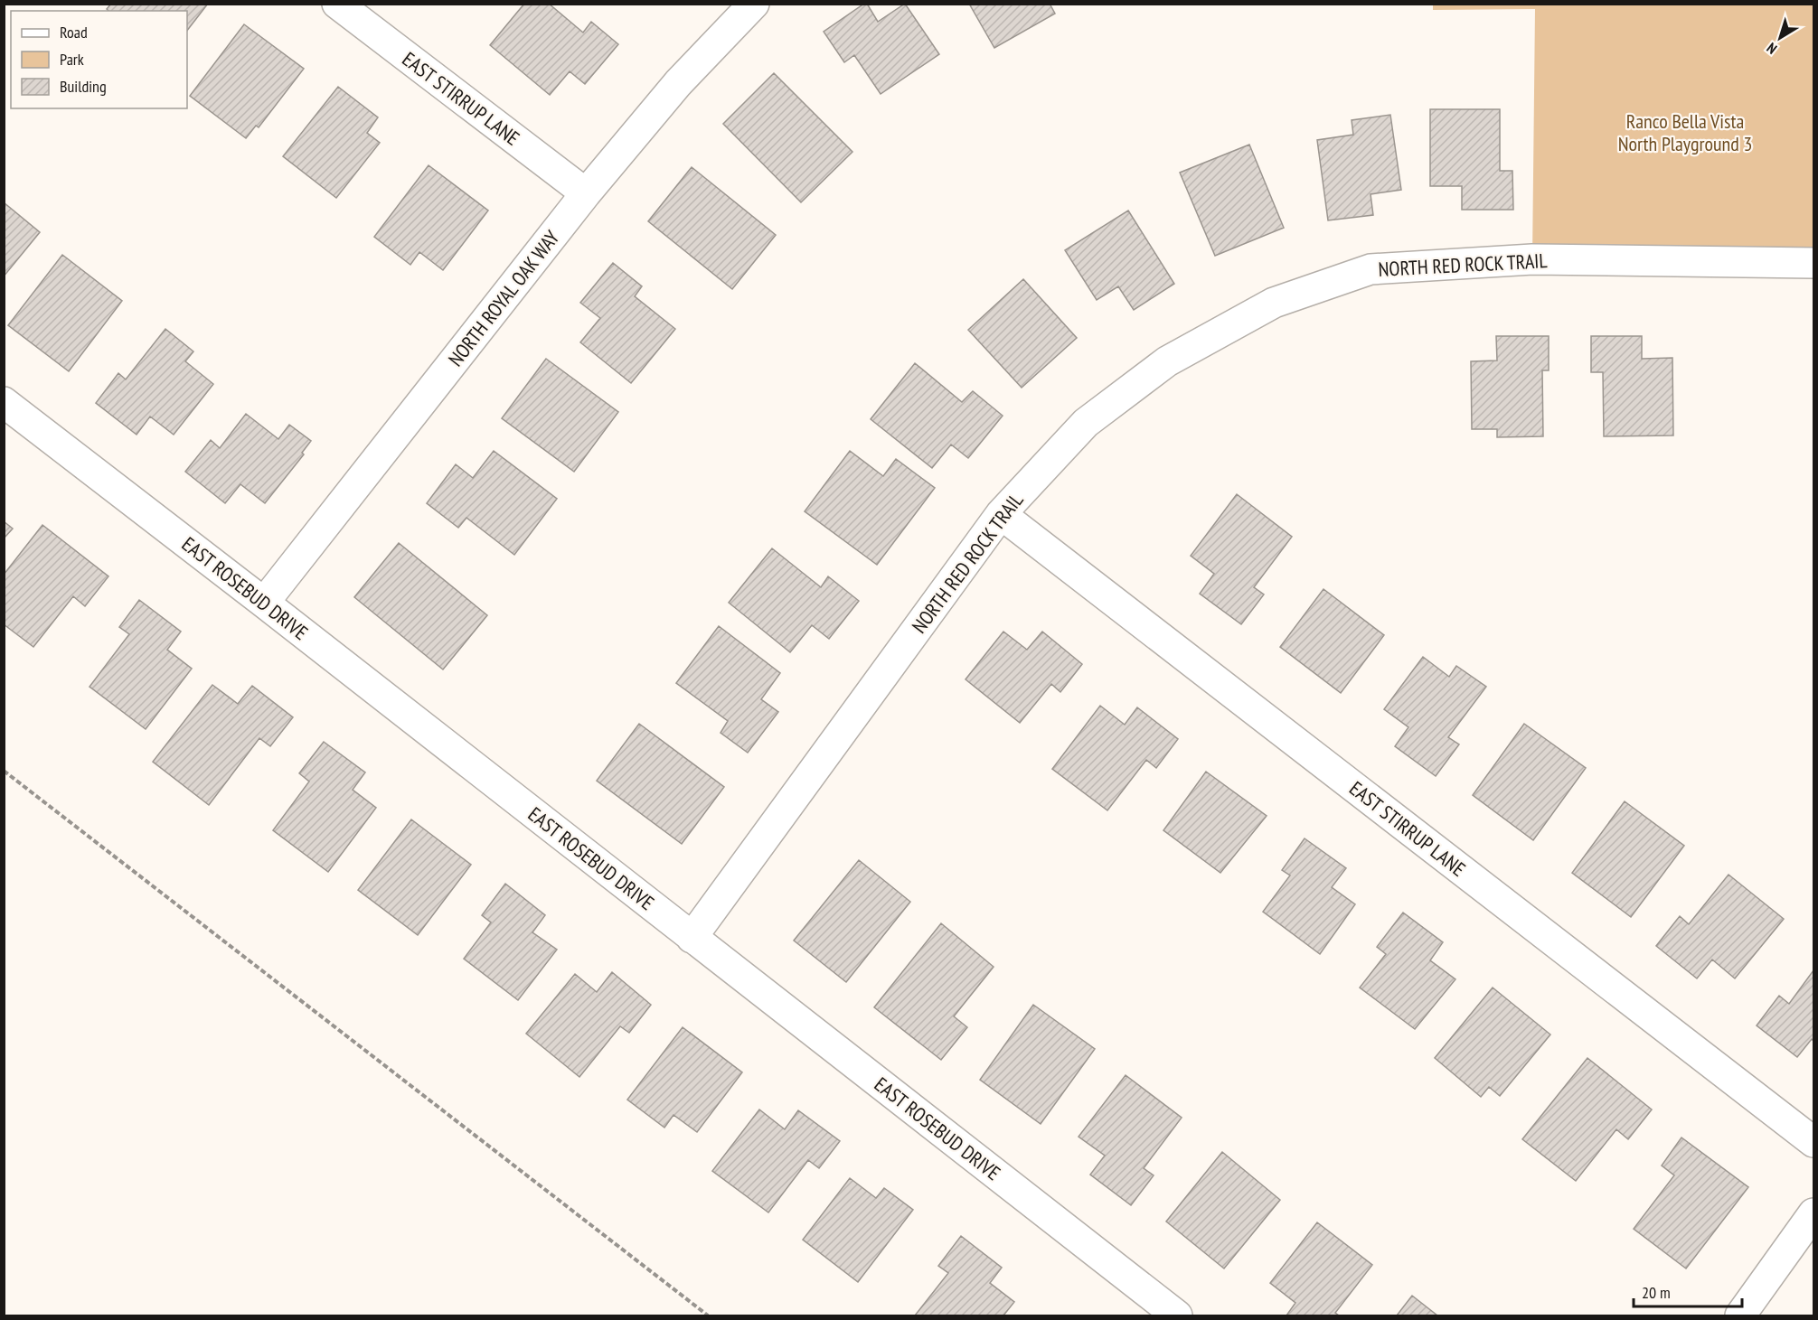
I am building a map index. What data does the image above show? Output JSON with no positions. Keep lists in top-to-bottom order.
{
  "streets": {
    "street": [
      "EAST STIRRUP LANE",
      "NORTH RED ROCK TRAIL",
      "NORTH ROYAL OAK WAY",
      "EAST ROSEBUD DRIVE"
    ]
  },
  "crossings": [
    ["EAST STIRRUP LANE", "NORTH RED ROCK TRAIL"],
    ["EAST STIRRUP LANE", "NORTH ROYAL OAK WAY"],
    ["NORTH RED ROCK TRAIL", "EAST ROSEBUD DRIVE"],
    ["NORTH ROYAL OAK WAY", "EAST ROSEBUD DRIVE"]
  ],
  "parks": ["Ranco Bella Vista North Playground 3"],
  "legend": ["Road", "Park", "Building"],
  "scale_bar": "20 m",
  "north": "bottom left"
}
